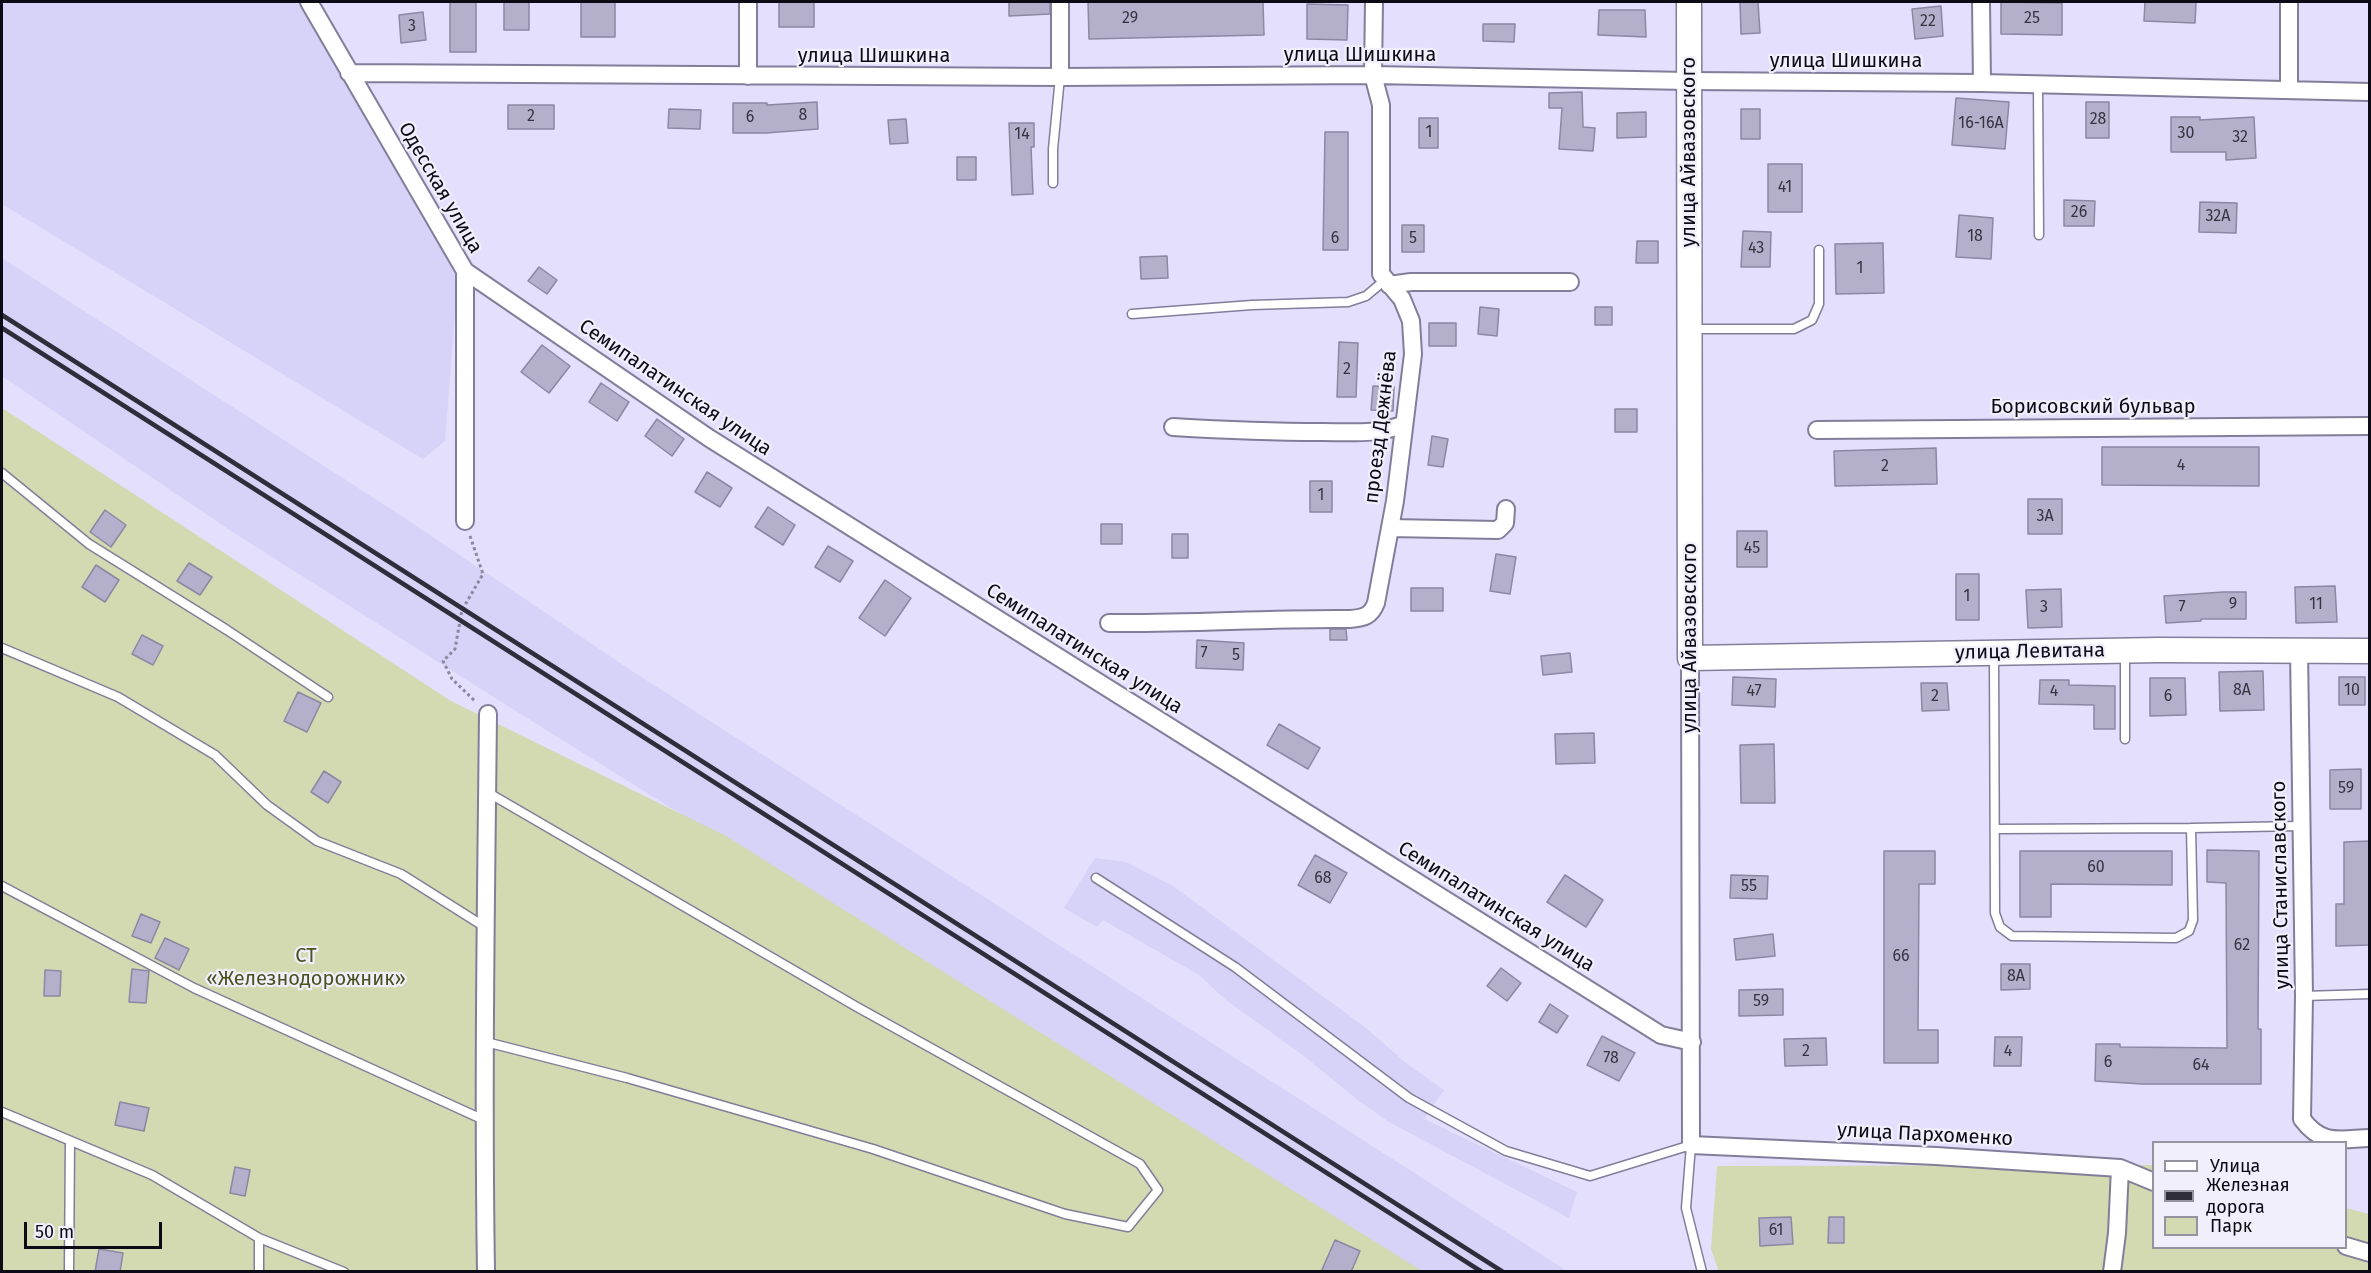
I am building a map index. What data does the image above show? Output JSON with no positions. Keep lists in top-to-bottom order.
{
  "streets": {
    "street": [
      "улица Шишкина",
      "улица Айвазовского",
      "Одесская улица",
      "Семипалатинская улица",
      "Борисовский бульвар",
      "проезд Дежнёва",
      "улица Левитана",
      "улица Станиславского",
      "улица Пархоменко"
    ]
  },
  "crossings": [
    ["улица Шишкина", "улица Айвазовского"],
    ["улица Шишкина", "Одесская улица"],
    ["улица Шишкина", "проезд Дежнёва"],
    ["улица Айвазовского", "Семипалатинская улица"],
    ["улица Айвазовского", "улица Левитана"],
    ["улица Айвазовского", "улица Пархоменко"],
    ["Одесская улица", "Семипалатинская улица"],
    ["улица Левитана", "улица Станиславского"]
  ],
  "parks": ["СТ «Железнодорожник»"],
  "house_numbers": [
    "29",
    "25",
    "22",
    "3",
    "8",
    "2",
    "6",
    "28",
    "16-16А",
    "1",
    "30",
    "14",
    "32",
    "41",
    "26",
    "32А",
    "18",
    "6",
    "5",
    "43",
    "1",
    "2",
    "4",
    "2",
    "1",
    "3А",
    "45",
    "1",
    "9",
    "11",
    "3",
    "7",
    "7",
    "5",
    "8А",
    "10",
    "47",
    "4",
    "2",
    "6",
    "59",
    "60",
    "68",
    "55",
    "62",
    "66",
    "8А",
    "59",
    "2",
    "4",
    "78",
    "6",
    "64",
    "61"
  ],
  "legend": ["Улица", "Железная дорога", "Парк"],
  "scale_bar": "50 m"
}
